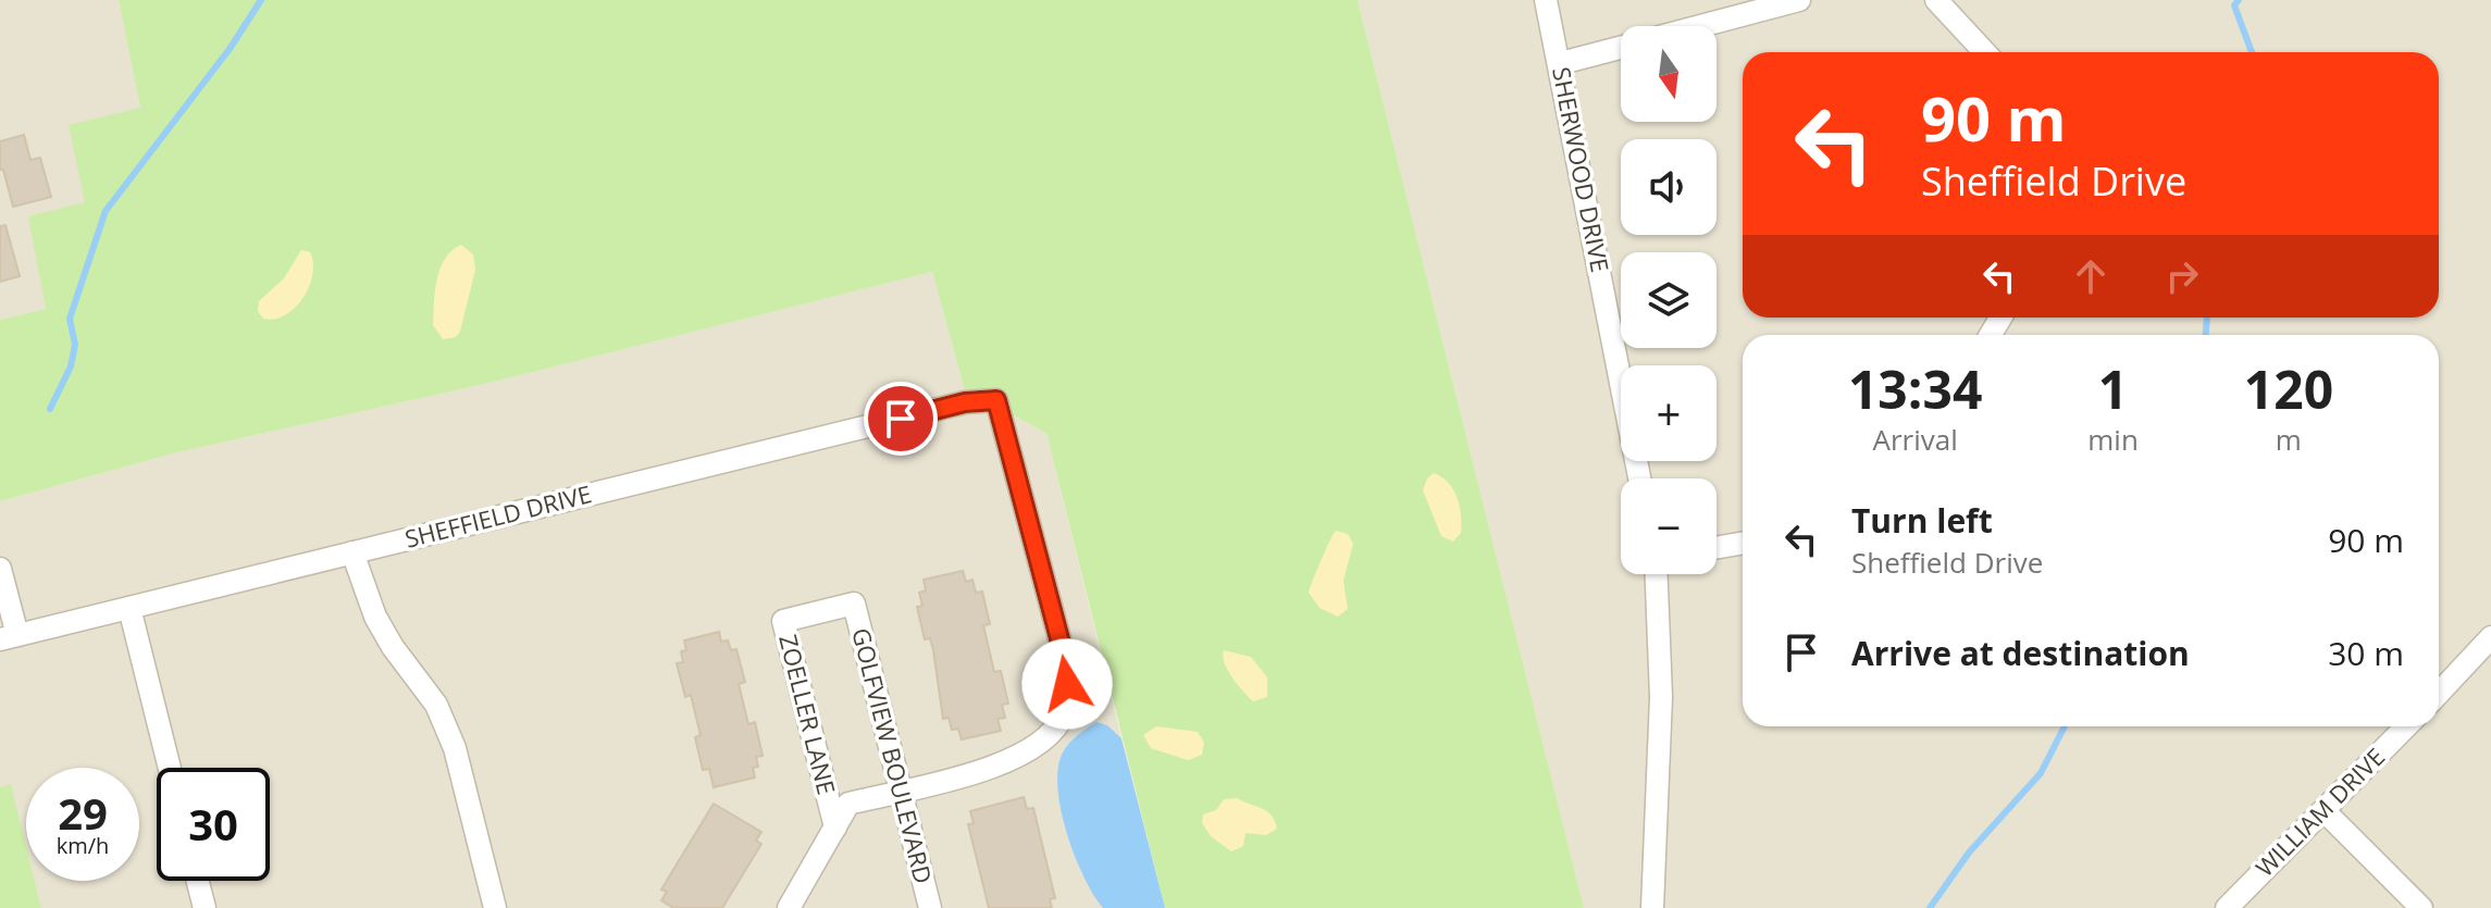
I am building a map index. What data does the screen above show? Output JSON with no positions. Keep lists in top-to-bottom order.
{
  "streets": {
    "street": [
      "SHERWOOD DRIVE",
      "SHEFFIELD DRIVE",
      "ZOELLER LANE",
      "GOLFVIEW BOULEVARD",
      "WILLIAM DRIVE"
    ]
  },
  "crossings": [
    ["SHEFFIELD DRIVE", "ZOELLER LANE"],
    ["ZOELLER LANE", "GOLFVIEW BOULEVARD"]
  ],
  "north": "bottom",
  "page": {
    "map_buttons": ["+", "−"],
    "turn": ["90 m", "Sheffield Drive"],
    "eta": [
      "13:34",
      "Arrival",
      "1",
      "min",
      "120",
      "m"
    ],
    "list": [
      {
        "name": "Turn left",
        "note": "Sheffield Drive",
        "value": "90 m"
      },
      {
        "name": "Arrive at destination",
        "value": "30 m"
      }
    ],
    "speed": "29 km/h",
    "limit": "30"
  }
}
